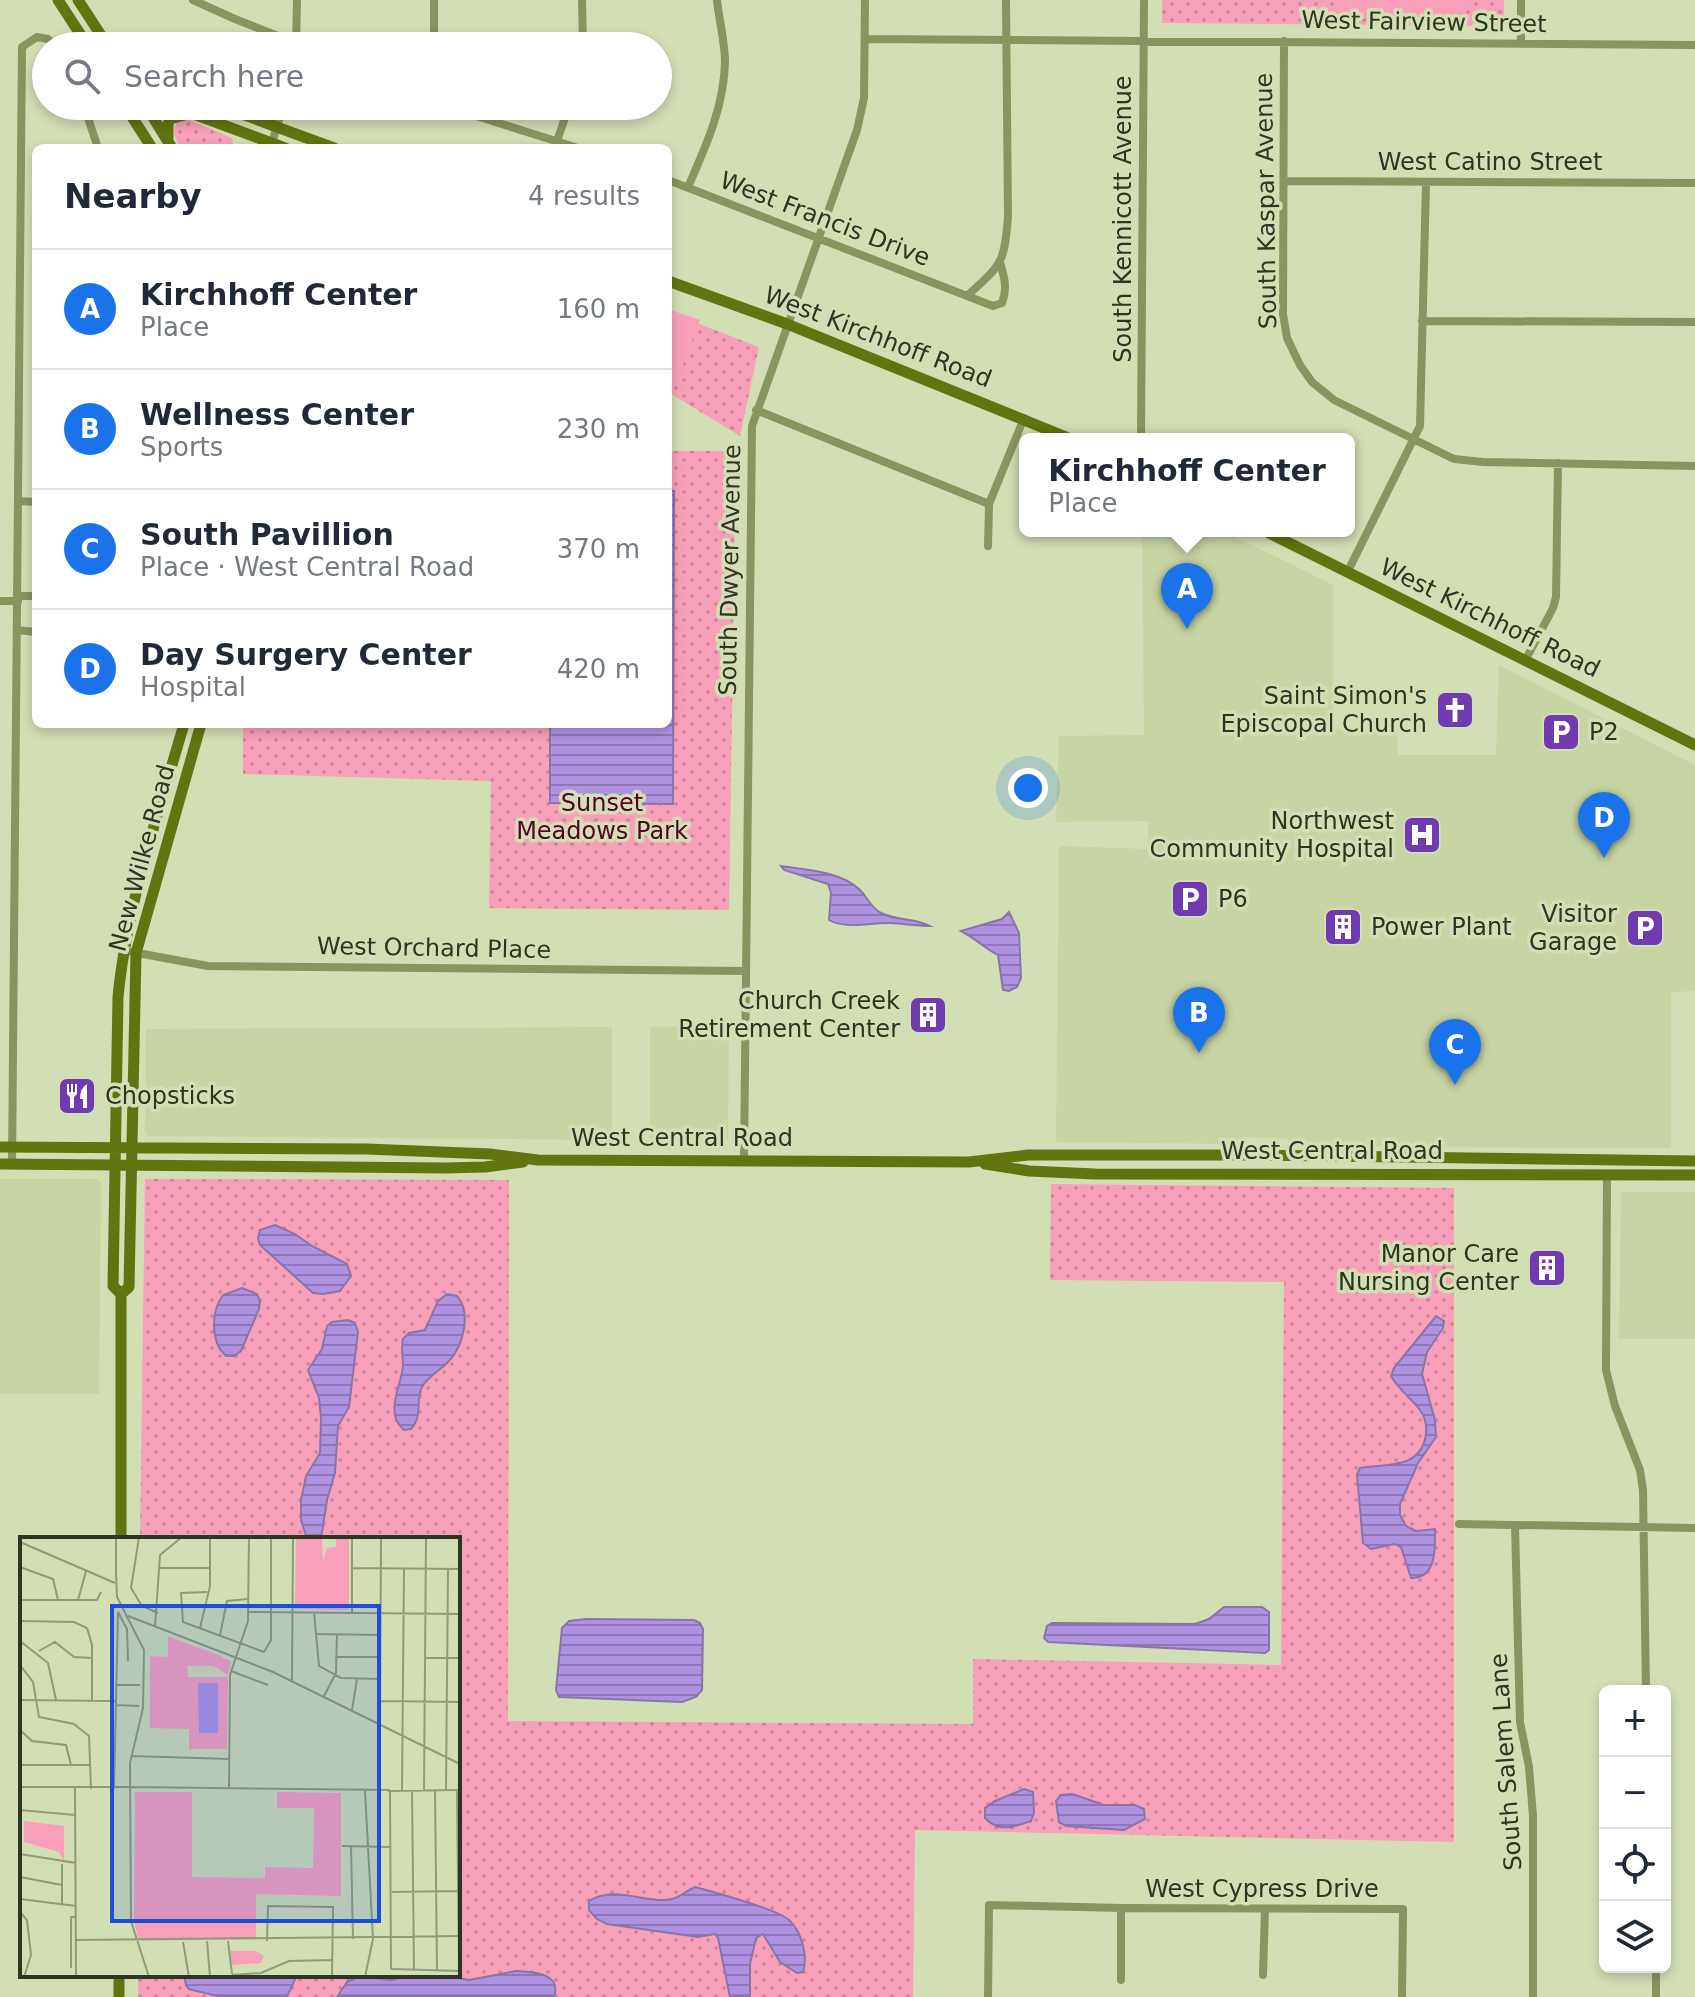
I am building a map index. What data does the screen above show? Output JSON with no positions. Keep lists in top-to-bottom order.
{
  "streets": {
    "main road": ["West Kirchhoff Road", "New Wilke Road", "West Central Road"],
    "street": [
      "West Fairview Street",
      "West Catino Street",
      "South Kaspar Avenue",
      "West Francis Drive",
      "South Kennicott Avenue",
      "South Dwyer Avenue",
      "West Orchard Place",
      "South Salem Lane",
      "West Cypress Drive"
    ]
  },
  "crossings": [
    ["West Fairview Street", "South Kaspar Avenue"],
    ["West Fairview Street", "South Kennicott Avenue"],
    ["West Fairview Street", "South Dwyer Avenue"],
    ["West Catino Street", "South Kaspar Avenue"],
    ["West Francis Drive", "South Dwyer Avenue"],
    ["West Kirchhoff Road", "South Dwyer Avenue"],
    ["South Dwyer Avenue", "West Orchard Place"],
    ["South Dwyer Avenue", "West Central Road"],
    ["New Wilke Road", "West Orchard Place"],
    ["New Wilke Road", "West Central Road"]
  ],
  "parks": ["Sunset Meadows Park"],
  "places": {
    "church": ["Saint Simon's Episcopal Church"],
    "parking": ["P2", "P6", "Visitor Garage"],
    "hospital": ["Northwest Community Hospital"],
    "building": ["Power Plant", "Church Creek Retirement Center", "Manor Care Nursing Center"],
    "restaurant": ["Chopsticks"]
  },
  "page": {
    "search": "Search here",
    "heading": ["Nearby", "4 results"],
    "list": [
      {
        "mark": "A",
        "name": "Kirchhoff Center",
        "note": "Place",
        "value": "160 m"
      },
      {
        "mark": "B",
        "name": "Wellness Center",
        "note": "Sports",
        "value": "230 m"
      },
      {
        "mark": "C",
        "name": "South Pavillion",
        "note": "Place · West Central Road",
        "value": "370 m"
      },
      {
        "mark": "D",
        "name": "Day Surgery Center",
        "note": "Hospital",
        "value": "420 m"
      }
    ],
    "popup": ["Kirchhoff Center", "Place"],
    "pins": [
      "A",
      "D",
      "B",
      "C"
    ],
    "map_buttons": ["+", "−"]
  }
}
